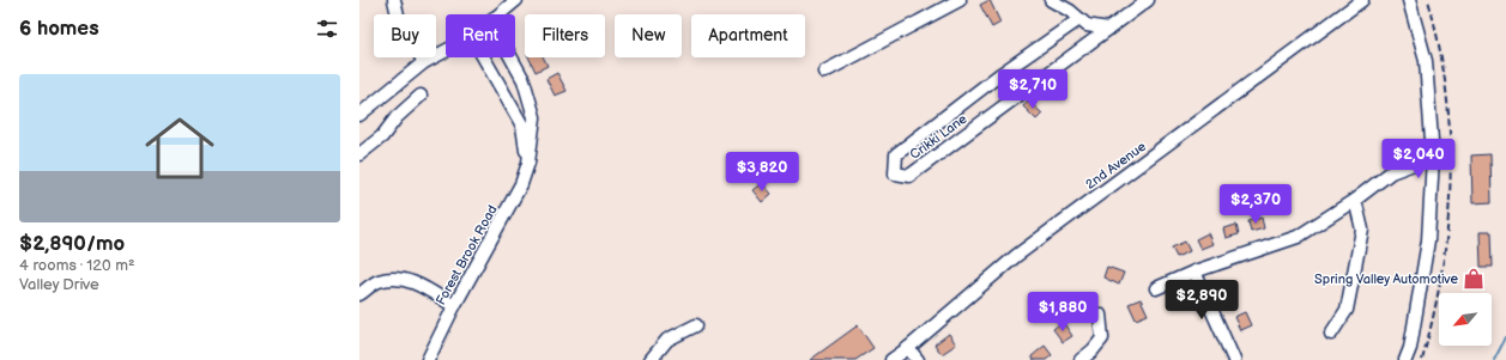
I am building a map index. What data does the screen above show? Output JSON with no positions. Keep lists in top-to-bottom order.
{
  "streets": {
    "street": ["Crikki Lane", "2nd Avenue", "Forest Brook Road"]
  },
  "places": {
    "shop": ["Spring Valley Automotive"]
  },
  "north": "bottom left",
  "page": {
    "heading": "6 homes",
    "chip": [
      "Buy",
      "Rent",
      "Filters",
      "New",
      "Apartment"
    ],
    "list": [
      {
        "name": "$2,890/mo",
        "note": "4 rooms · 120 m² · Valley Drive"
      }
    ],
    "price": [
      "$2,710",
      "$2,040",
      "$3,820",
      "$2,370",
      "$2,890",
      "$1,880"
    ]
  }
}
